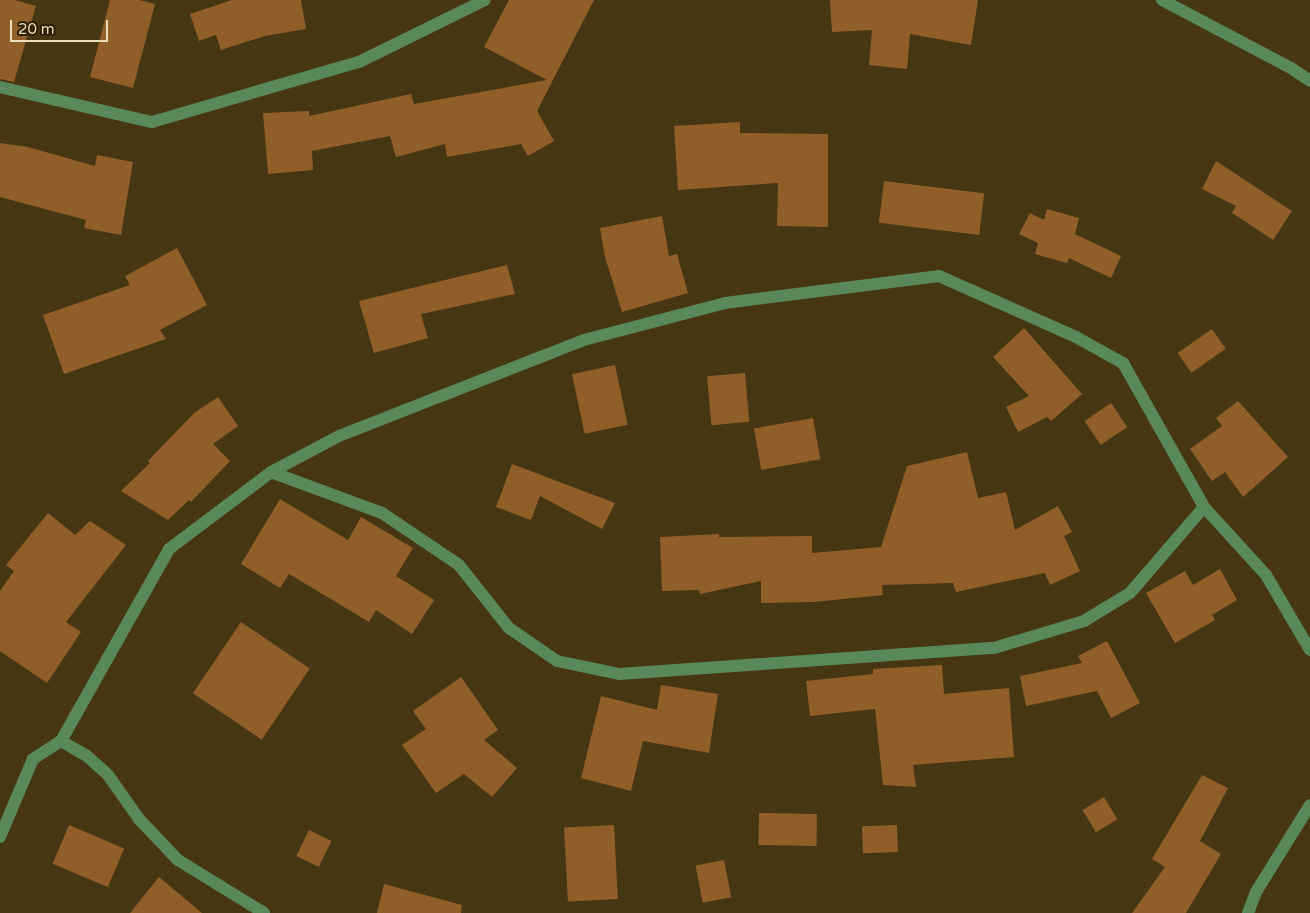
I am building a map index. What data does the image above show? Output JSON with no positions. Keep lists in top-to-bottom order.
{
  "scale_bar": "20 m"
}
